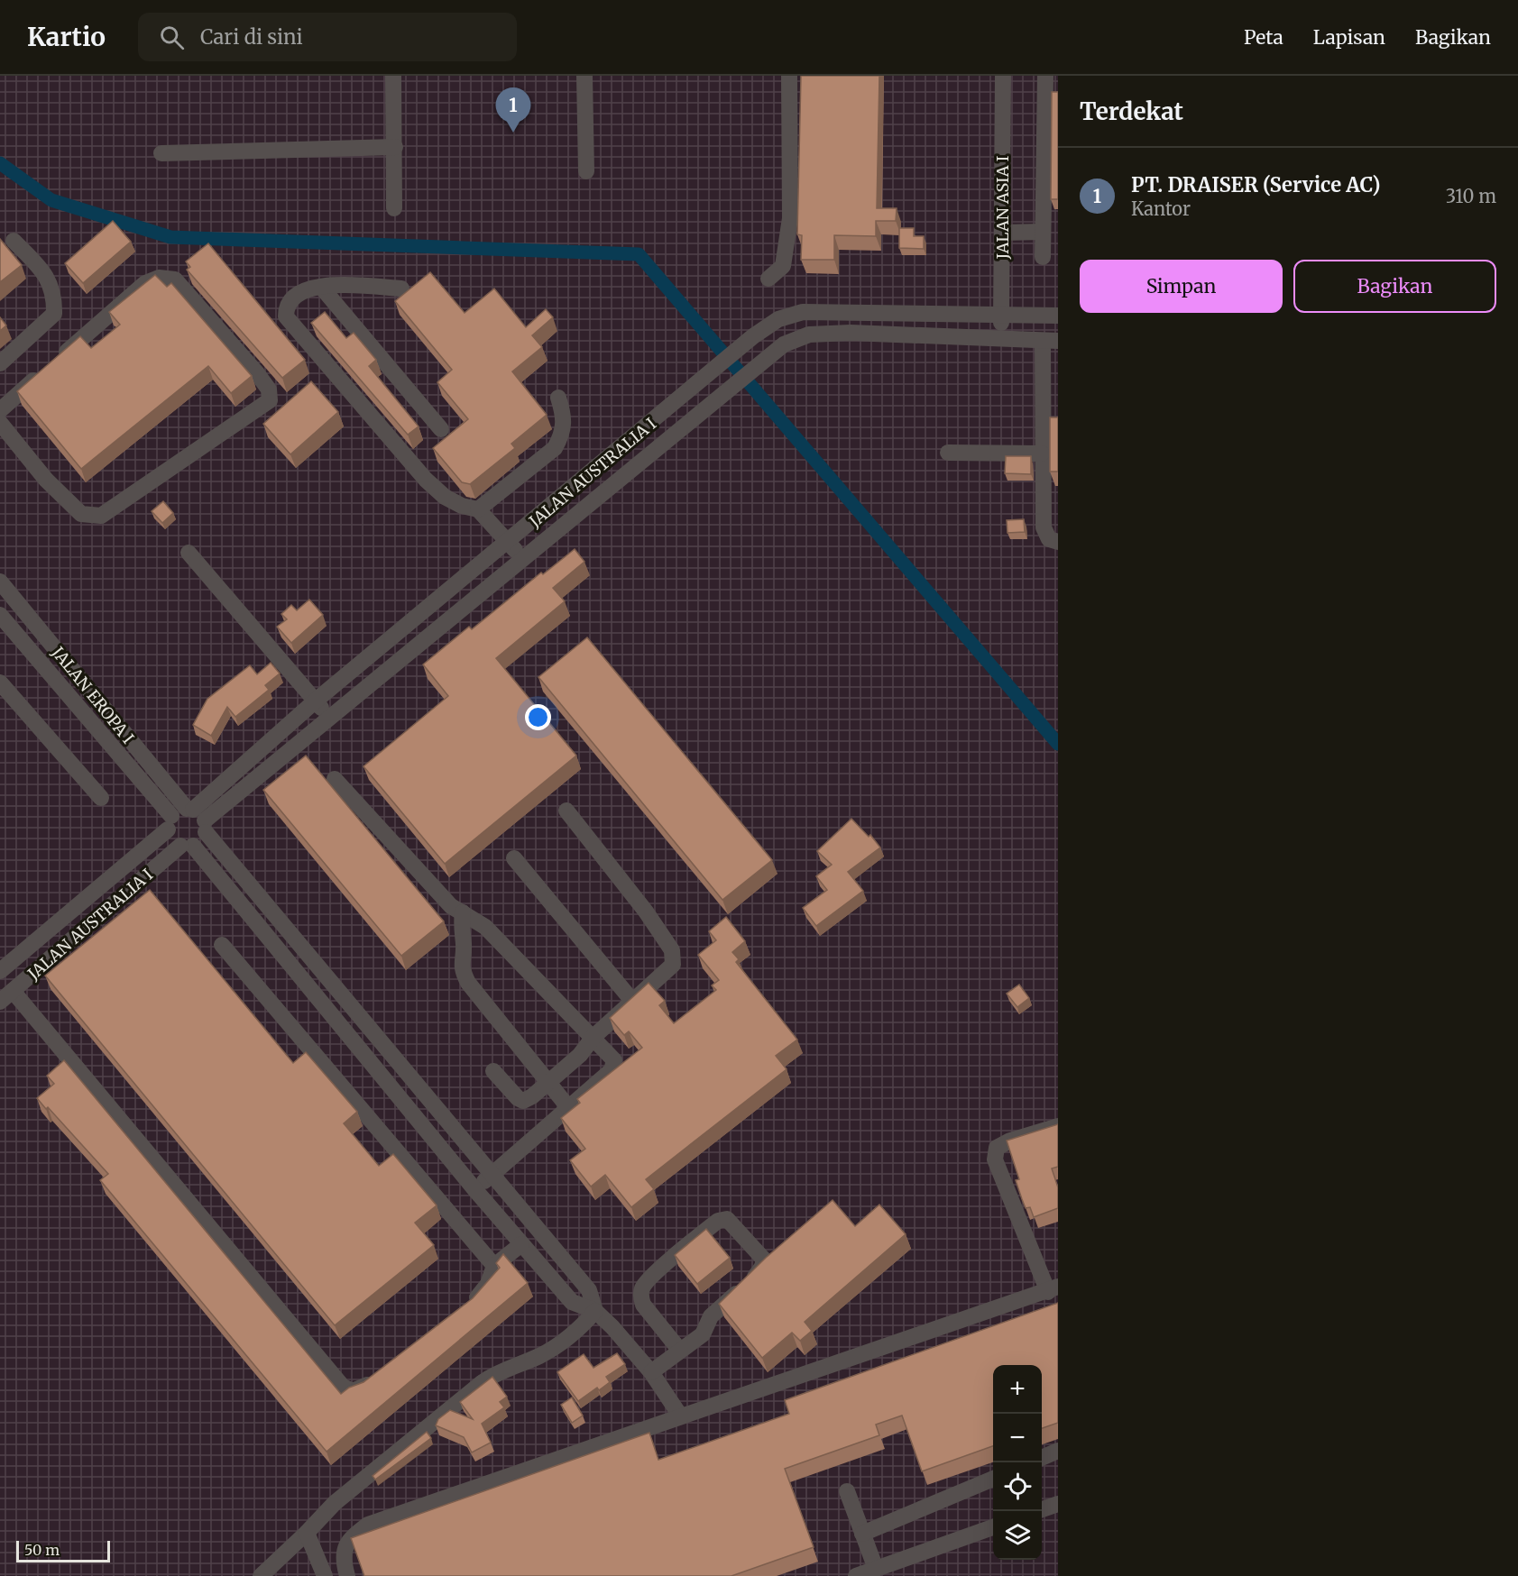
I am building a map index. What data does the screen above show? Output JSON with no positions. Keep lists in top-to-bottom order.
{
  "streets": {
    "lane": ["JALAN ASIA I", "JALAN AUSTRALIA I", "JALAN EROPA I"]
  },
  "crossings": [
    ["JALAN ASIA I", "JALAN AUSTRALIA I"],
    ["JALAN AUSTRALIA I", "JALAN EROPA I"]
  ],
  "scale_bar": "50 m",
  "page": {
    "header": "Kartio",
    "search": "Cari di sini",
    "nav": ["Peta", "Lapisan", "Bagikan"],
    "heading": "Terdekat",
    "pins": "1",
    "list": [
      {
        "mark": "1",
        "name": "PT. DRAISER (Service AC)",
        "note": "Kantor",
        "value": "310 m"
      }
    ],
    "buttons": ["Simpan", "Bagikan"],
    "map_buttons": ["+", "−"],
    "scale": "50 m"
  }
}
